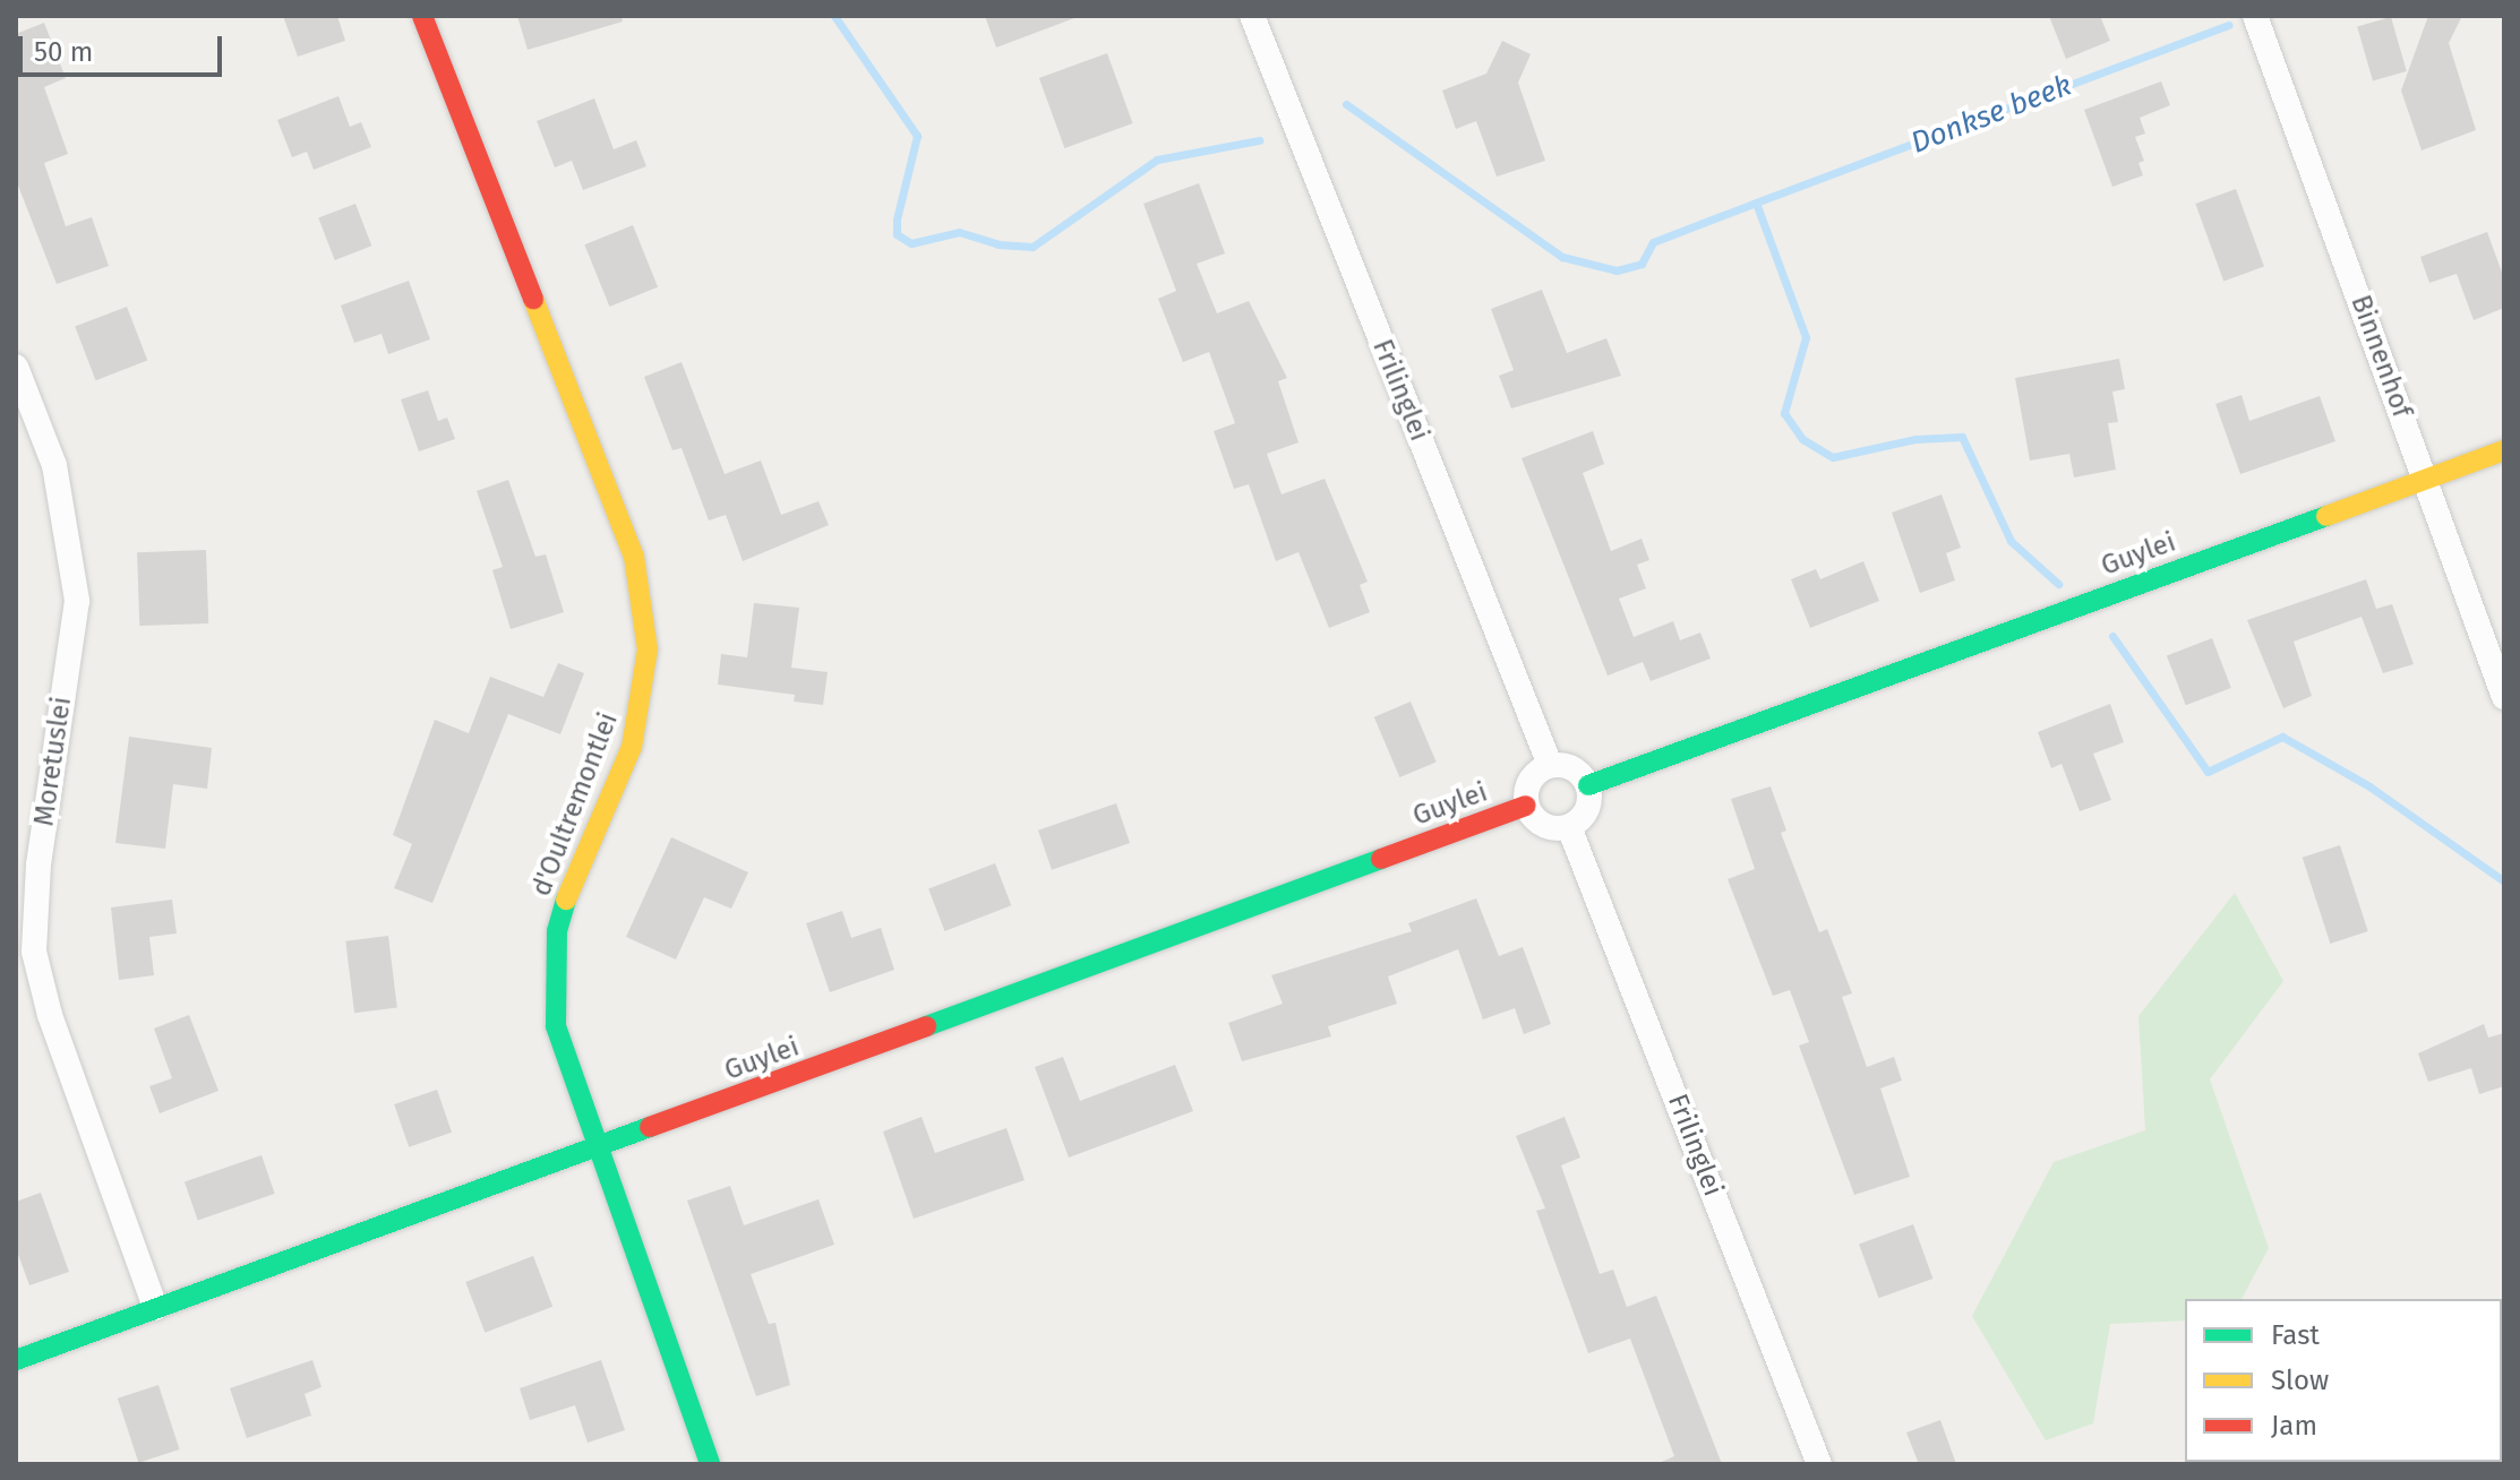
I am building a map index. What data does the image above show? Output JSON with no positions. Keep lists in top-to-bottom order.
{
  "streets": {
    "street": [
      "Binnenhof",
      "Frilinglei",
      "Guylei",
      "Moretuslei",
      "d'Oultremontlei"
    ]
  },
  "crossings": [
    ["Binnenhof", "Guylei"],
    ["Frilinglei", "Guylei"],
    ["Guylei", "Moretuslei"],
    ["Guylei", "d'Oultremontlei"]
  ],
  "water": ["Donkse beek"],
  "legend": ["Fast", "Slow", "Jam"],
  "scale_bar": "50 m"
}
